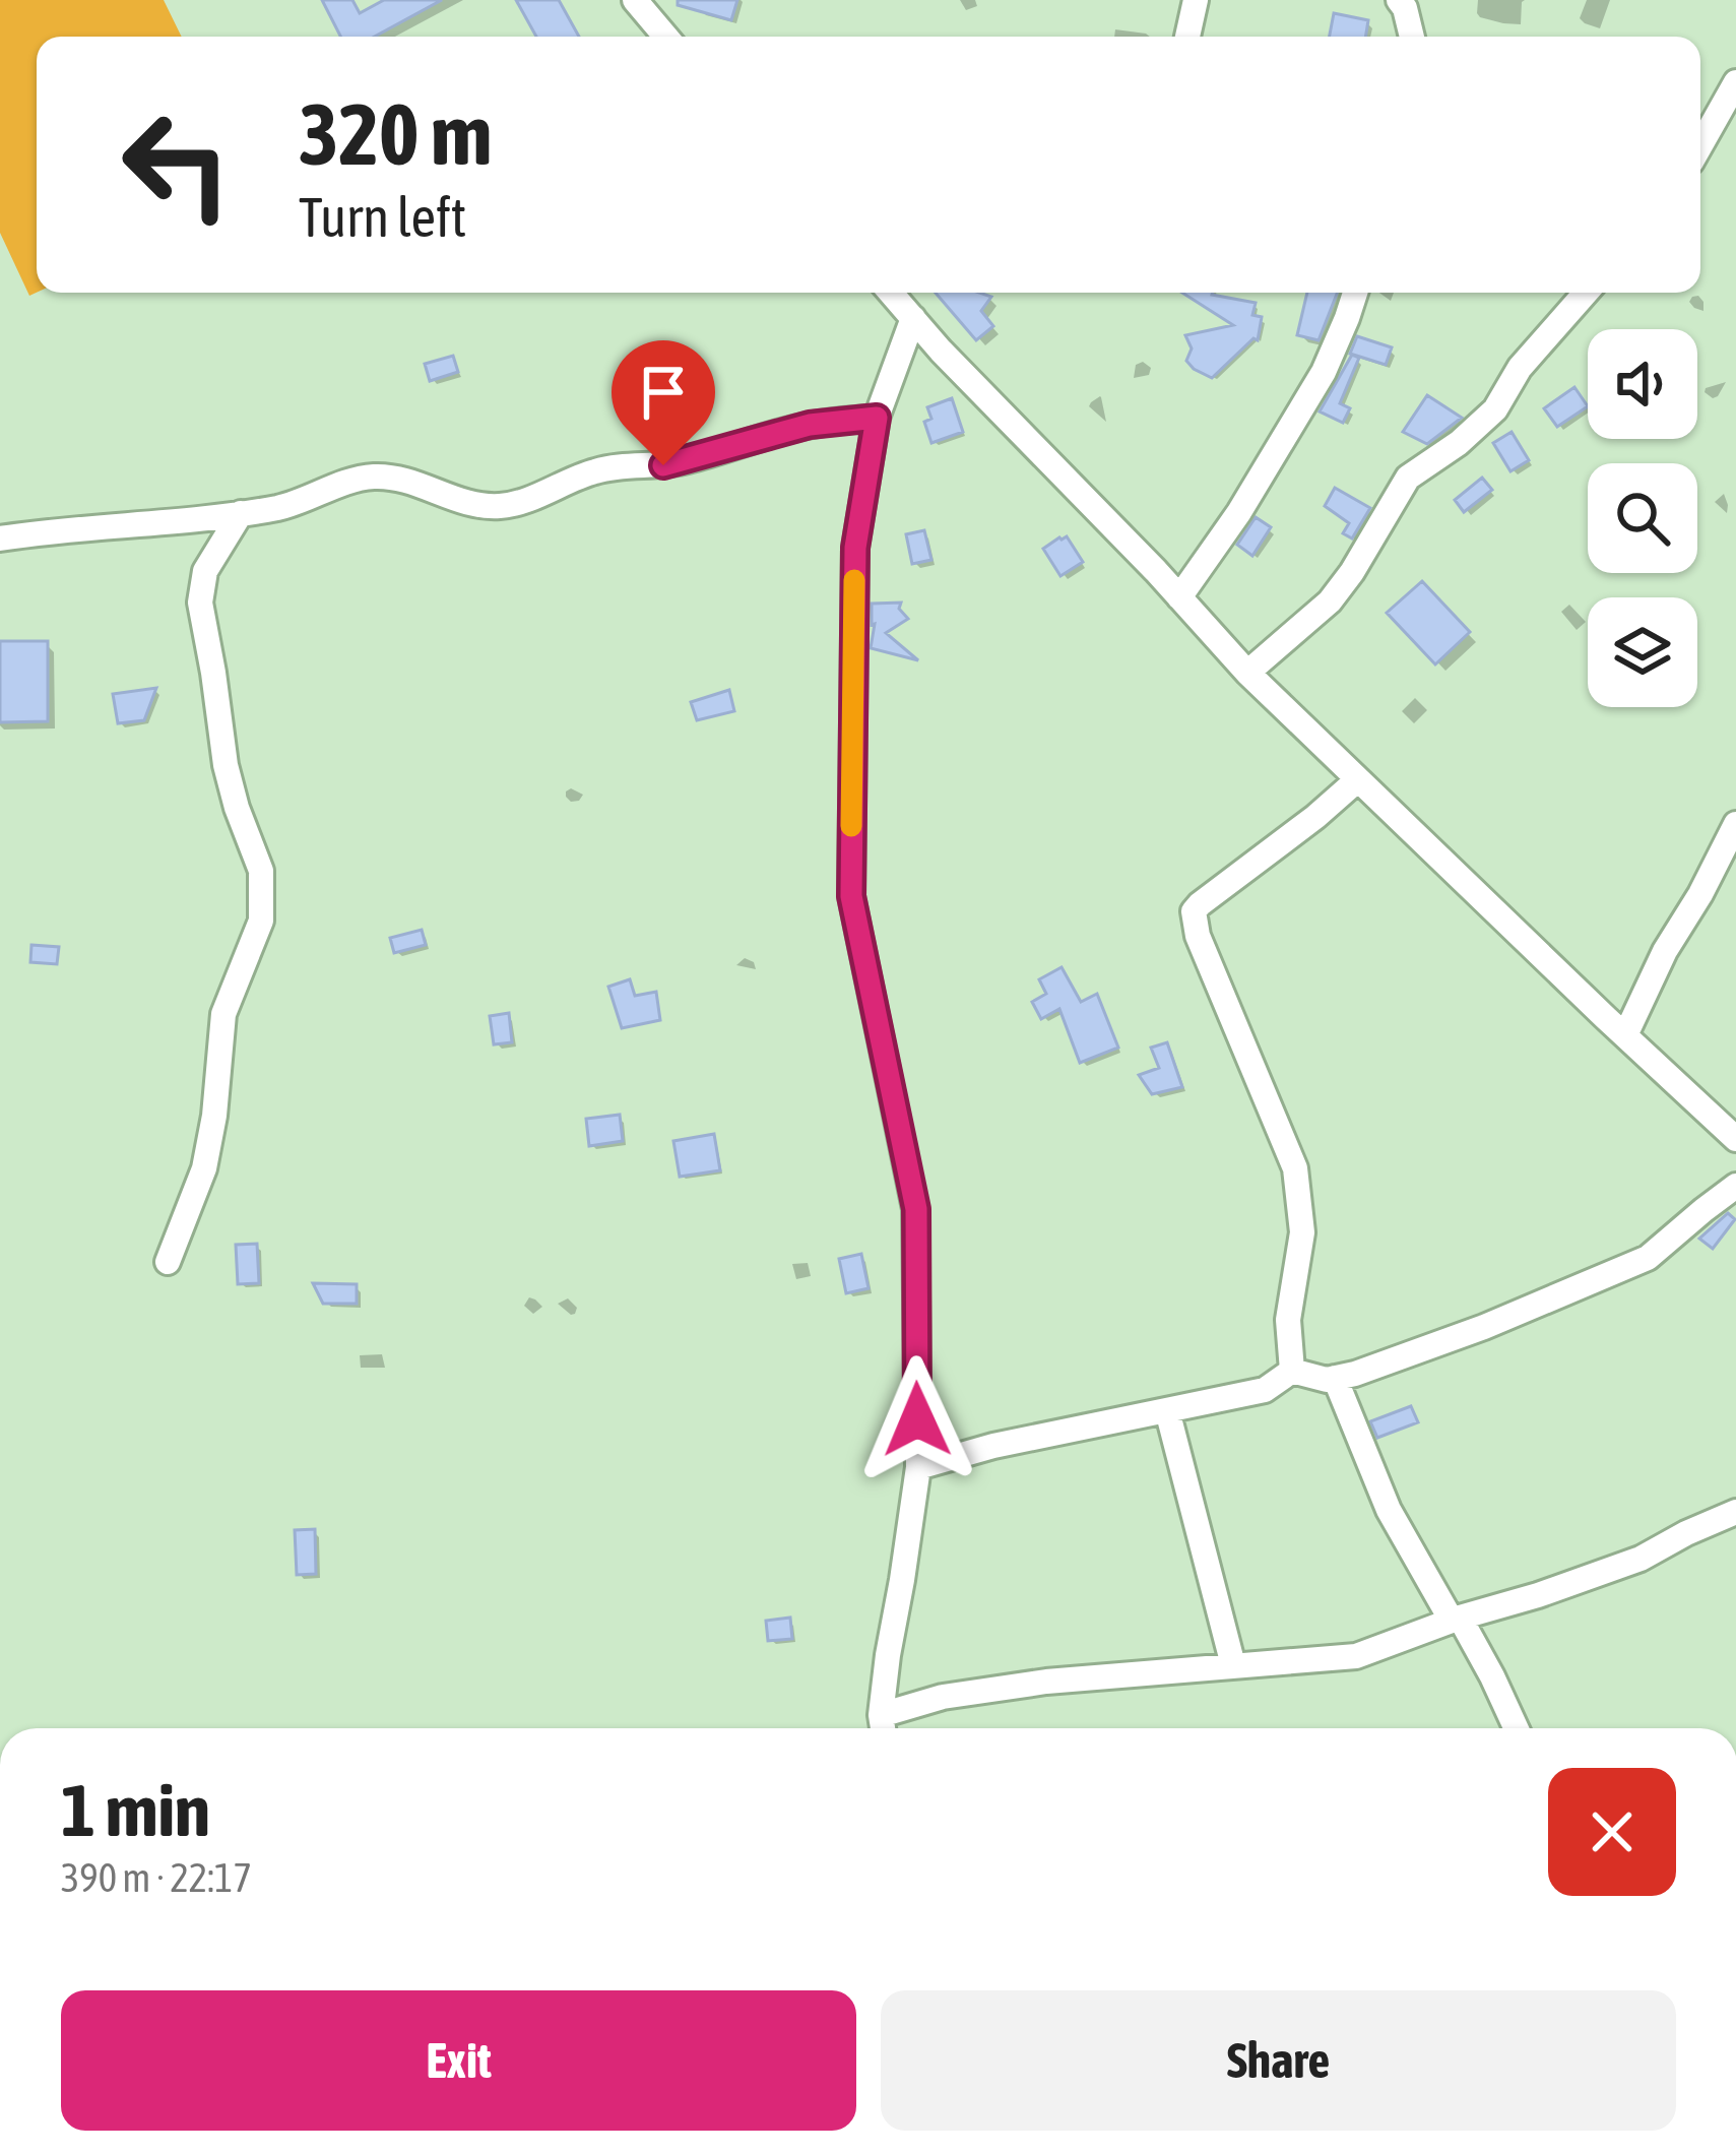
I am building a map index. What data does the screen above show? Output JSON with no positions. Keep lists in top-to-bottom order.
{
  "page": {
    "turn": ["320 m", "Turn left"],
    "heading": ["1 min", "390 m · 22:17"],
    "buttons": ["Exit", "Share"]
  }
}
